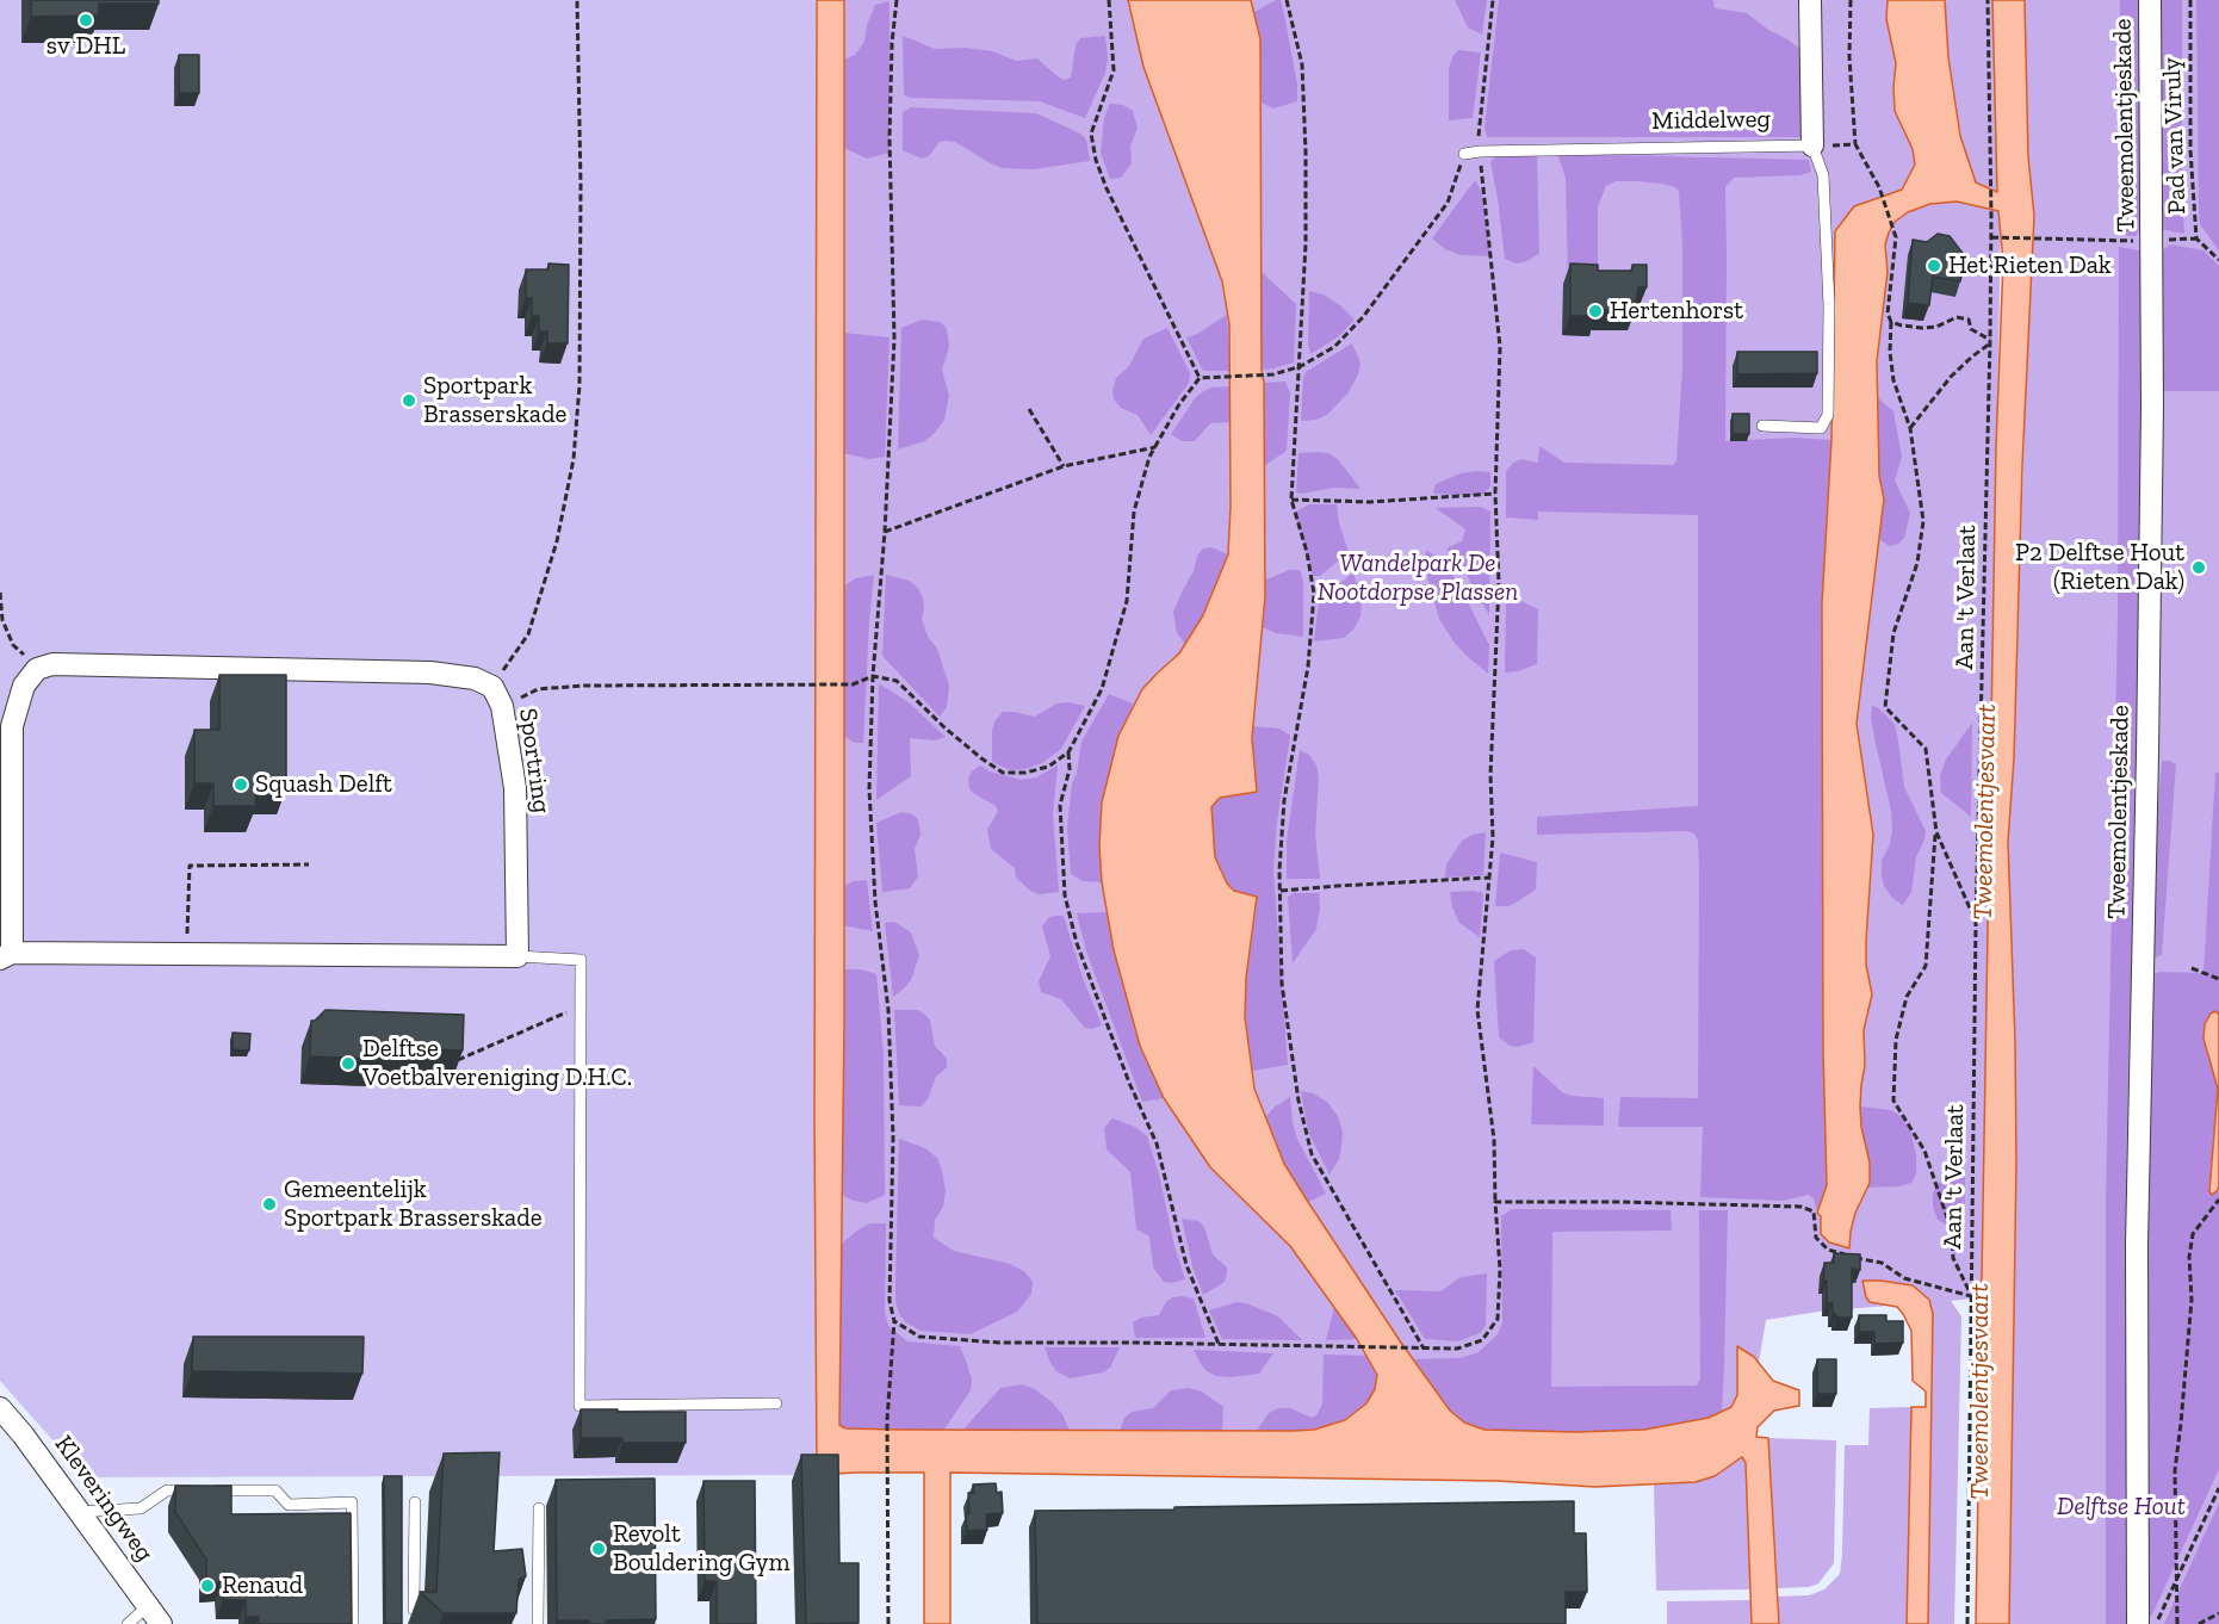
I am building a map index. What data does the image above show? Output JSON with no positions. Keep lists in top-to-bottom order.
{
  "streets": {
    "street": ["Tweemolentjeskade", "Sportring", "Kleveringweg"],
    "lane": ["Middelweg"],
    "path": ["Pad van Viruly", "Aan 't Verlaat"]
  },
  "water": ["Tweemolentjesvaart"],
  "parks": ["Wandelpark De Nootdorpse Plassen", "Delftse Hout"],
  "places": [
    "sv DHL",
    "Het Rieten Dak",
    "Hertenhorst",
    "Sportpark Brasserskade",
    "P2 Delftse Hout (Rieten Dak)",
    "Squash Delft",
    "Delftse Voetbalvereniging D.H.C.",
    "Gemeentelijk Sportpark Brasserskade",
    "Revolt Bouldering Gym",
    "Renaud"
  ]
}
